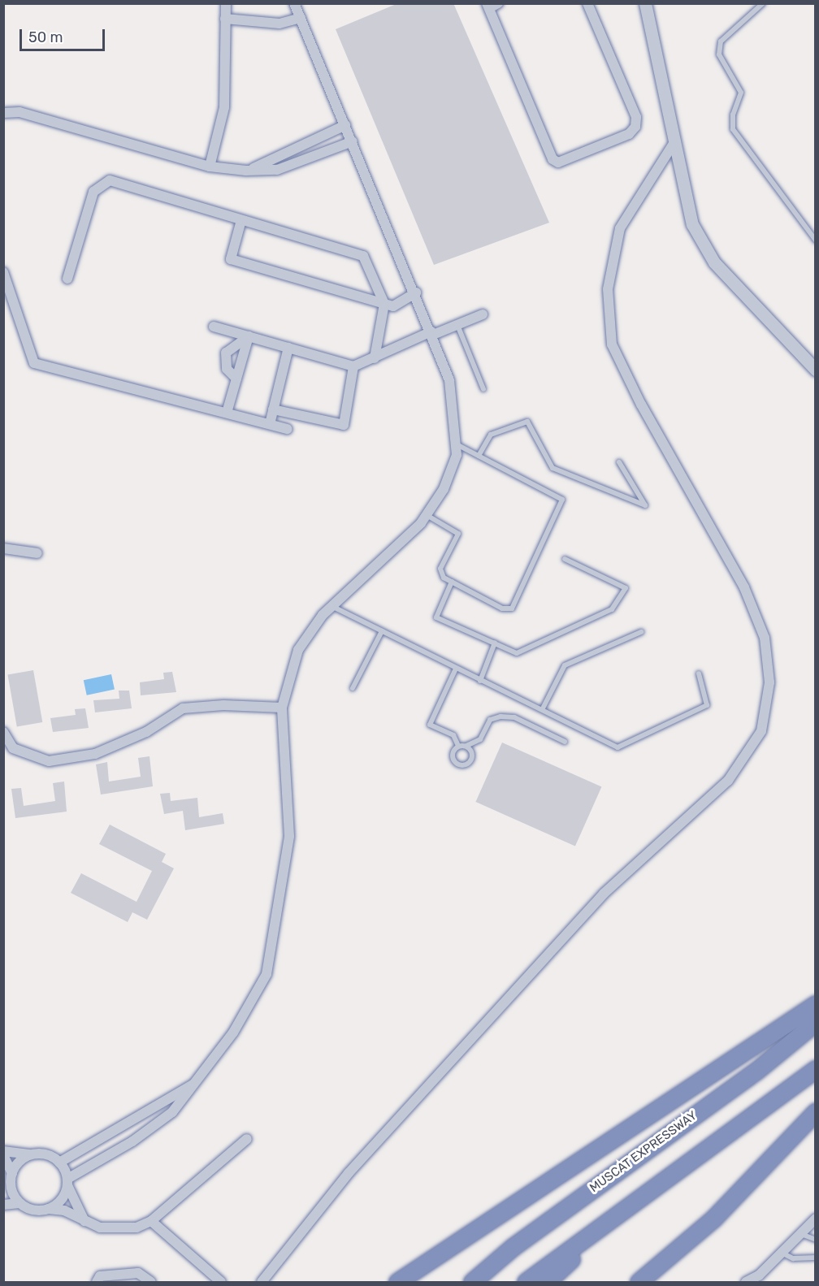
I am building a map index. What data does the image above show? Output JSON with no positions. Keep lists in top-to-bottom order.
{
  "streets": {
    "highway": ["MUSCAT EXPRESSWAY"]
  },
  "scale_bar": "50 m"
}
